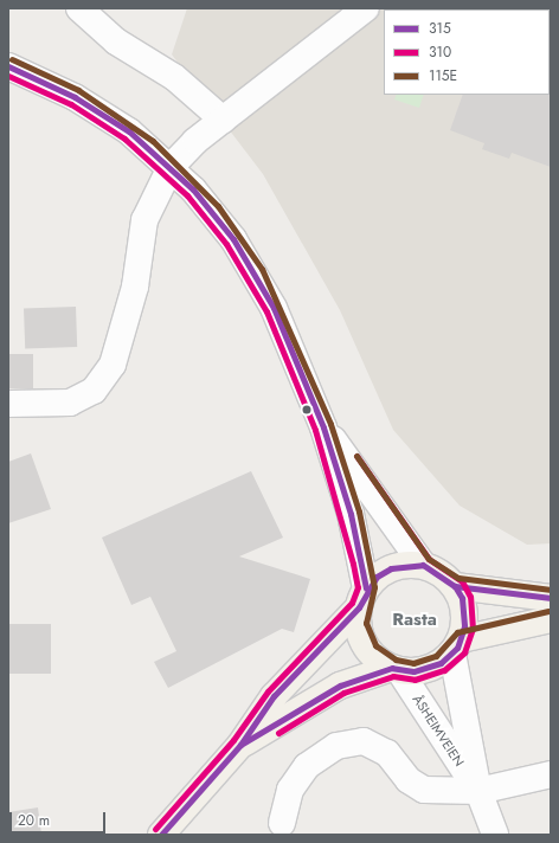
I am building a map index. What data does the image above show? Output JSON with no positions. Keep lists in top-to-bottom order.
{
  "streets": {
    "street": ["ÅSHEIMVEIEN"]
  },
  "districts": ["Rasta"],
  "lines": ["transit line 115E", "transit line 315", "transit line 310"],
  "legend": ["315", "310", "115E"],
  "scale_bar": "20 m"
}
